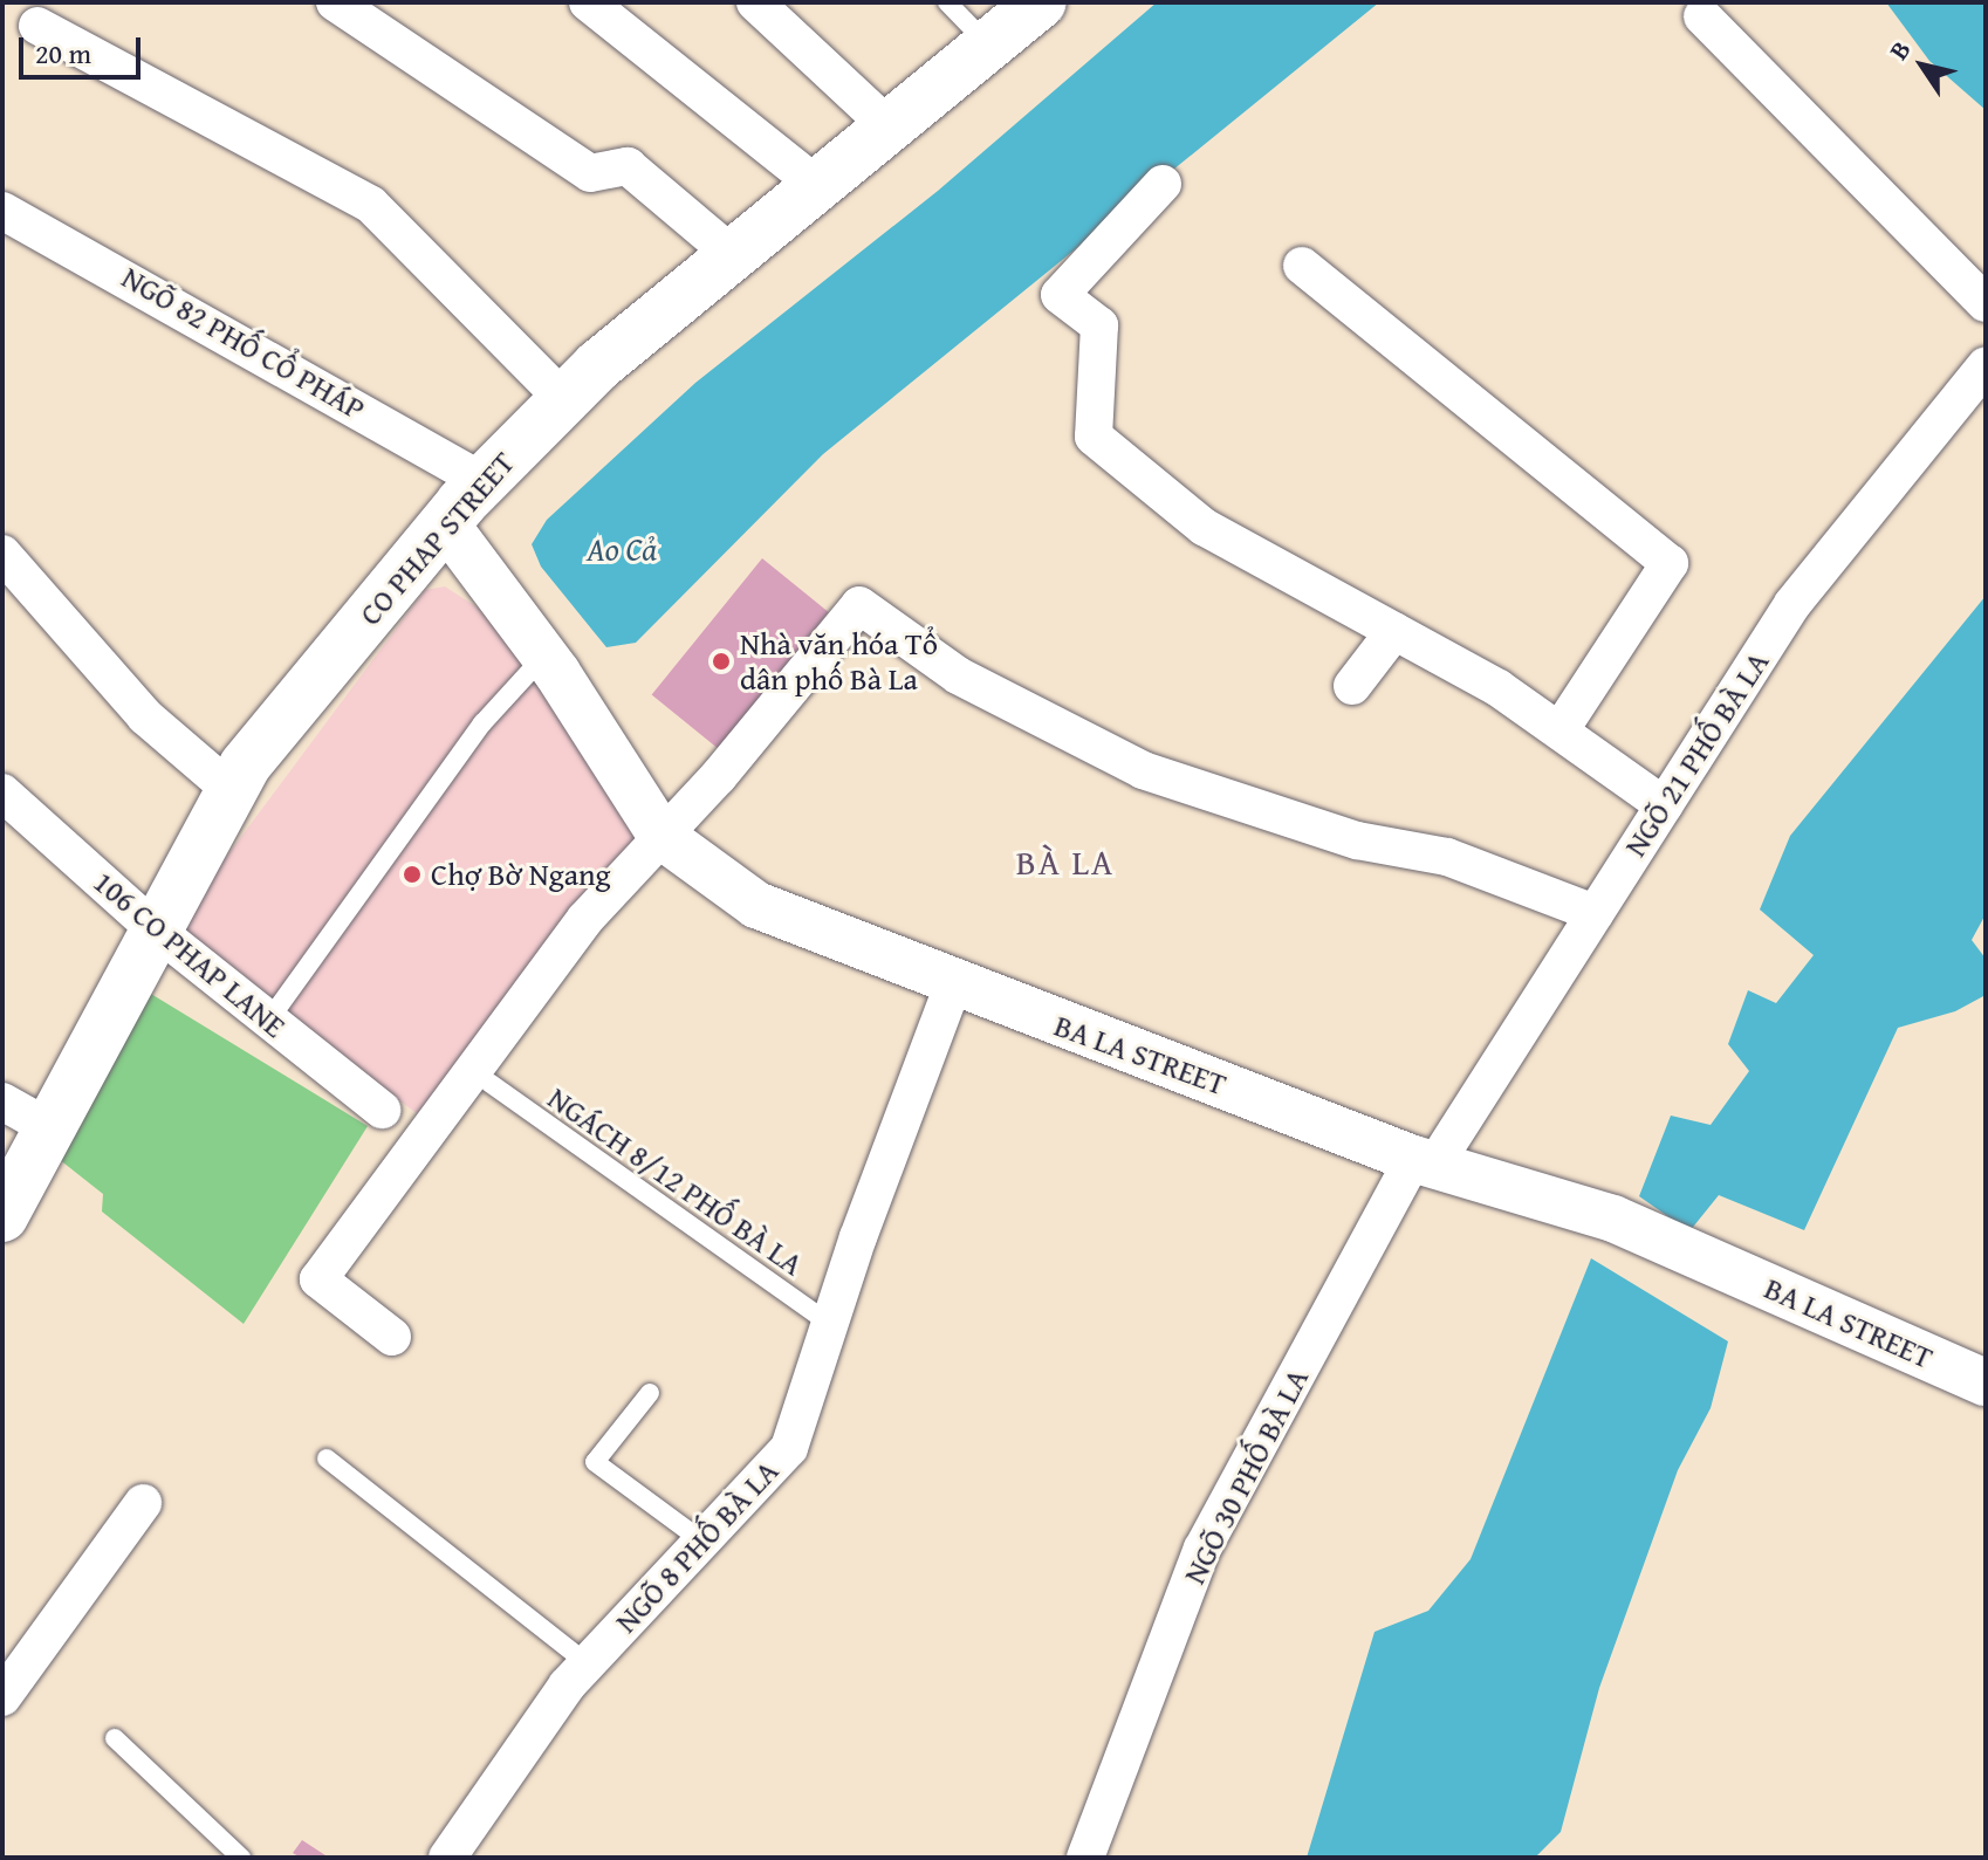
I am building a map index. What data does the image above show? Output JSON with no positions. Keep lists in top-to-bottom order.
{
  "streets": {
    "main road": ["CO PHAP STREET"],
    "street": [
      "NGÕ 82 PHỐ CỔ PHÁP",
      "NGÕ 21 PHỐ BÀ LA",
      "106 CO PHAP LANE",
      "BA LA STREET",
      "NGÕ 30 PHỐ BÀ LA",
      "NGÕ 8 PHỐ BÀ LA"
    ],
    "lane": ["NGÁCH 8/12 PHỐ BÀ LA"]
  },
  "crossings": [
    ["NGÕ 82 PHỐ CỔ PHÁP", "CO PHAP STREET"],
    ["CO PHAP STREET", "106 CO PHAP LANE"],
    ["CO PHAP STREET", "BA LA STREET"],
    ["NGÕ 21 PHỐ BÀ LA", "BA LA STREET"],
    ["NGÕ 21 PHỐ BÀ LA", "NGÕ 30 PHỐ BÀ LA"],
    ["BA LA STREET", "NGÕ 30 PHỐ BÀ LA"],
    ["BA LA STREET", "NGÕ 8 PHỐ BÀ LA"],
    ["NGÁCH 8/12 PHỐ BÀ LA", "NGÕ 8 PHỐ BÀ LA"]
  ],
  "districts": ["BÀ LA"],
  "water": ["Ao Cả"],
  "places": ["Nhà văn hóa Tổ dân phố Bà La", "Chợ Bờ Ngang"],
  "scale_bar": "20 m",
  "north": "top left"
}
